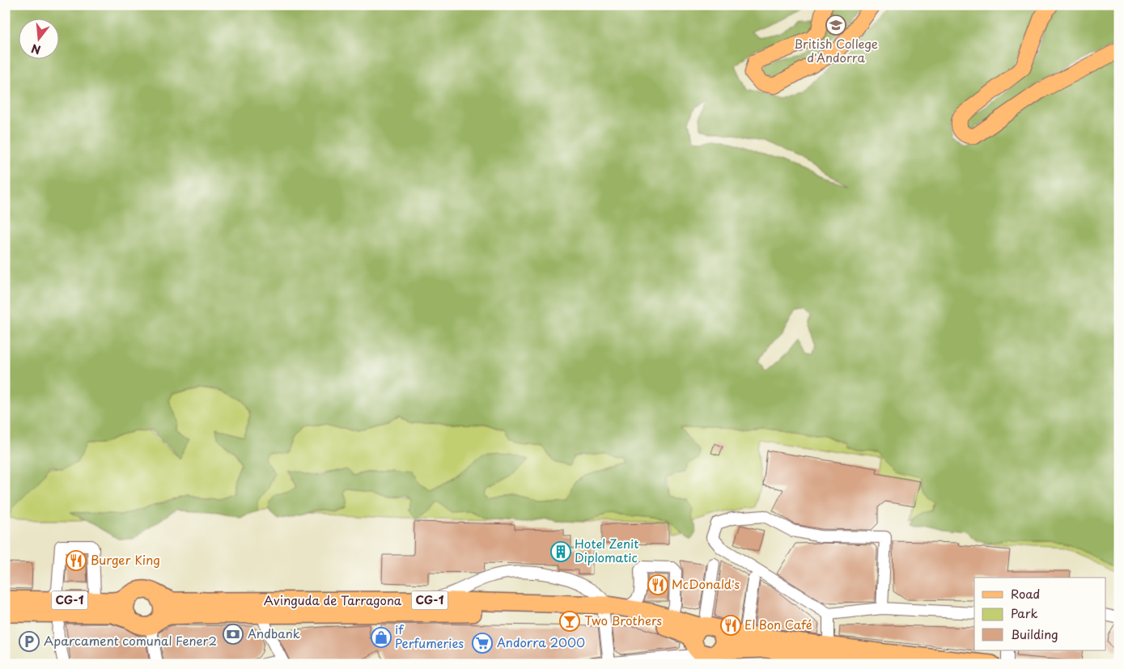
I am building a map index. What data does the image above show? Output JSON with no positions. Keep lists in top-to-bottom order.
{
  "streets": {
    "highway": ["CG-1", "Avinguda de Tarragona"]
  },
  "crossings": [
    ["CG-1", "Avinguda de Tarragona"]
  ],
  "places": {
    "school or university": ["British College d'Andorra"],
    "building": ["Hotel Zenit Diplomatic"],
    "restaurant": ["Burger King", "McDonald's", "El Bon Café"],
    "bar": ["Two Brothers"],
    "bank": ["Andbank"],
    "shop": ["if Perfumeries"],
    "parking": ["Aparcament comunal Fener2"],
    "supermarket": ["Andorra 2000"]
  },
  "legend": ["Road", "Park", "Building"],
  "north": "bottom"
}
